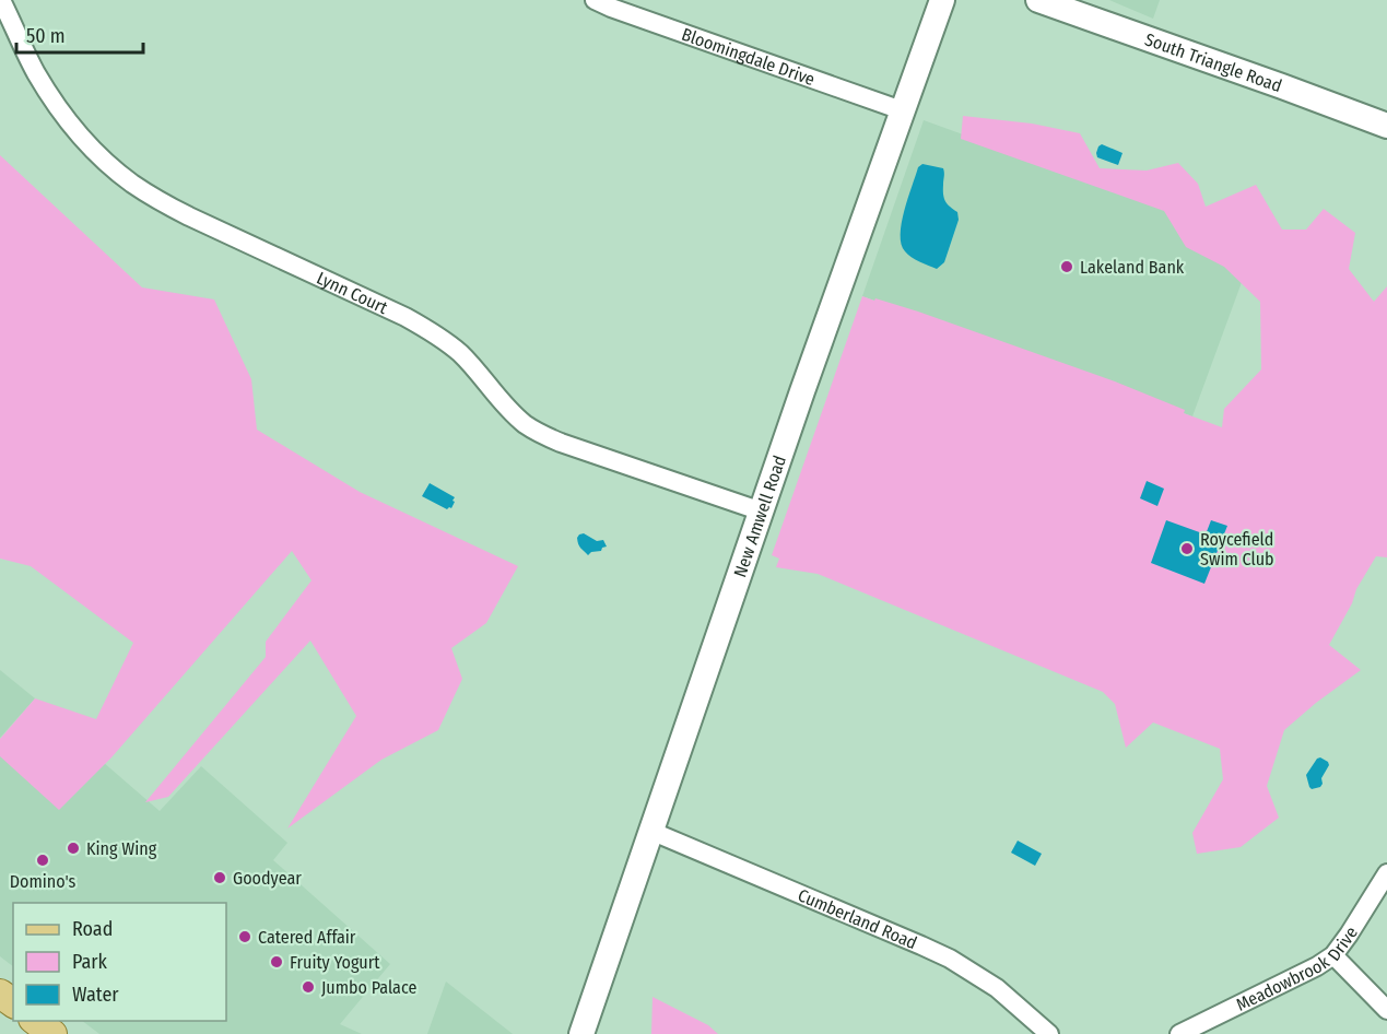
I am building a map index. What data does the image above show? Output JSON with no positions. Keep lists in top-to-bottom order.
{
  "streets": {
    "street": [
      "Bloomingdale Drive",
      "South Triangle Road",
      "Lynn Court",
      "New Amwell Road",
      "Cumberland Road",
      "Meadowbrook Drive"
    ]
  },
  "crossings": [
    ["Bloomingdale Drive", "New Amwell Road"],
    ["Lynn Court", "New Amwell Road"],
    ["New Amwell Road", "Cumberland Road"]
  ],
  "places": [
    "Lakeland Bank",
    "Roycefield Swim Club",
    "King Wing",
    "Domino's",
    "Goodyear",
    "Catered Affair",
    "Fruity Yogurt",
    "Jumbo Palace"
  ],
  "legend": ["Road", "Park", "Water"],
  "scale_bar": "50 m"
}
